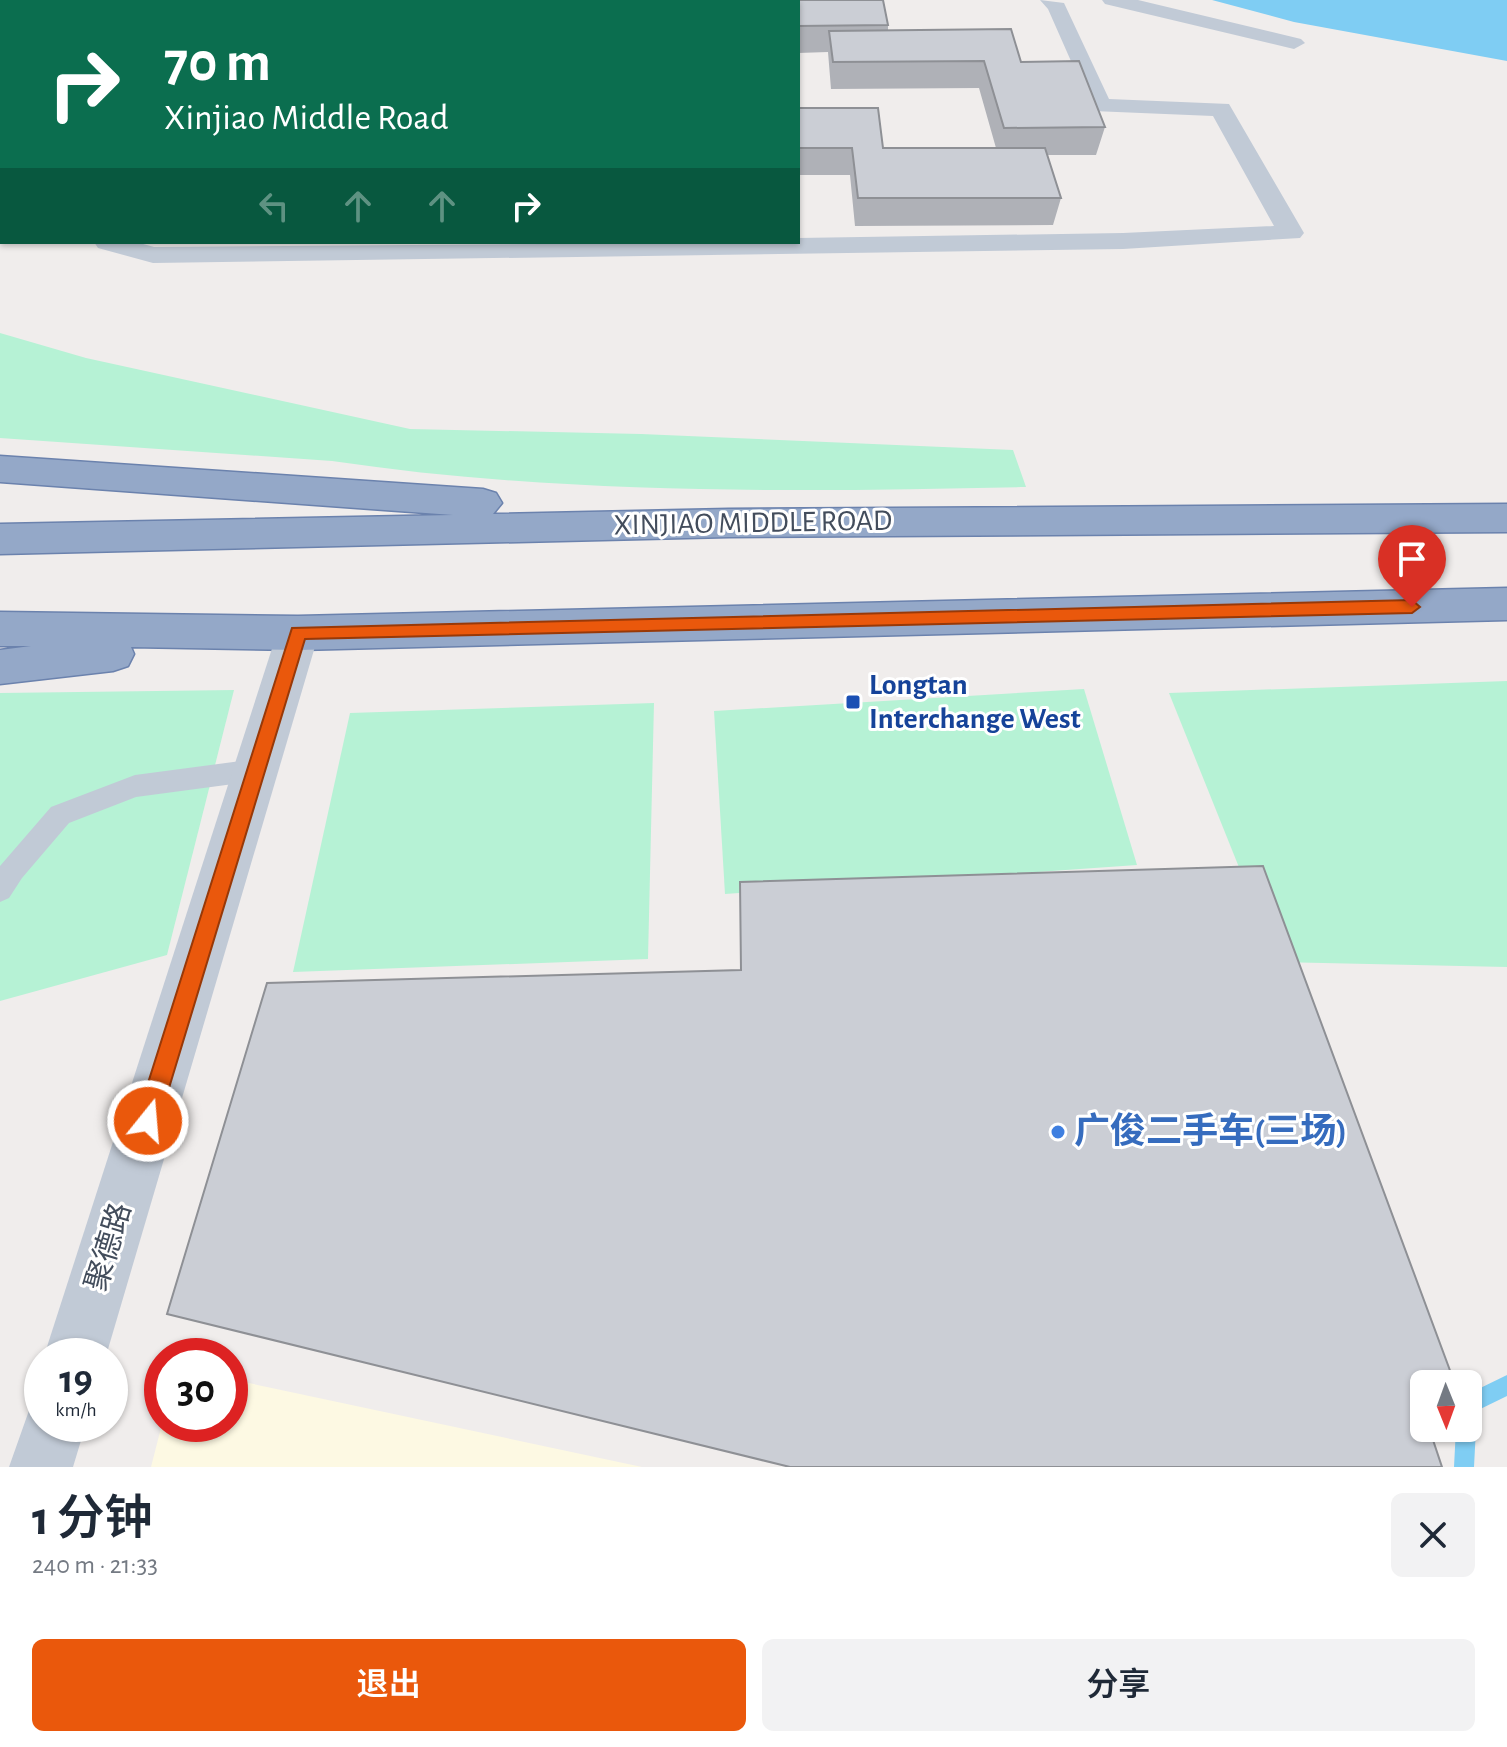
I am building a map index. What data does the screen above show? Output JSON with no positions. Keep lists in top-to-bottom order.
{
  "streets": {
    "highway": ["XINJIAO MIDDLE ROAD"],
    "street": ["聚德路"]
  },
  "places": {
    "transit": ["Longtan Interchange West"],
    "other": ["广俊二手车(三场)"]
  },
  "north": "bottom",
  "page": {
    "turn": ["70 m", "Xinjiao Middle Road"],
    "speed": "19 km/h",
    "limit": "30",
    "heading": ["1 分钟", "240 m · 21:33"],
    "buttons": ["退出", "分享"]
  }
}
